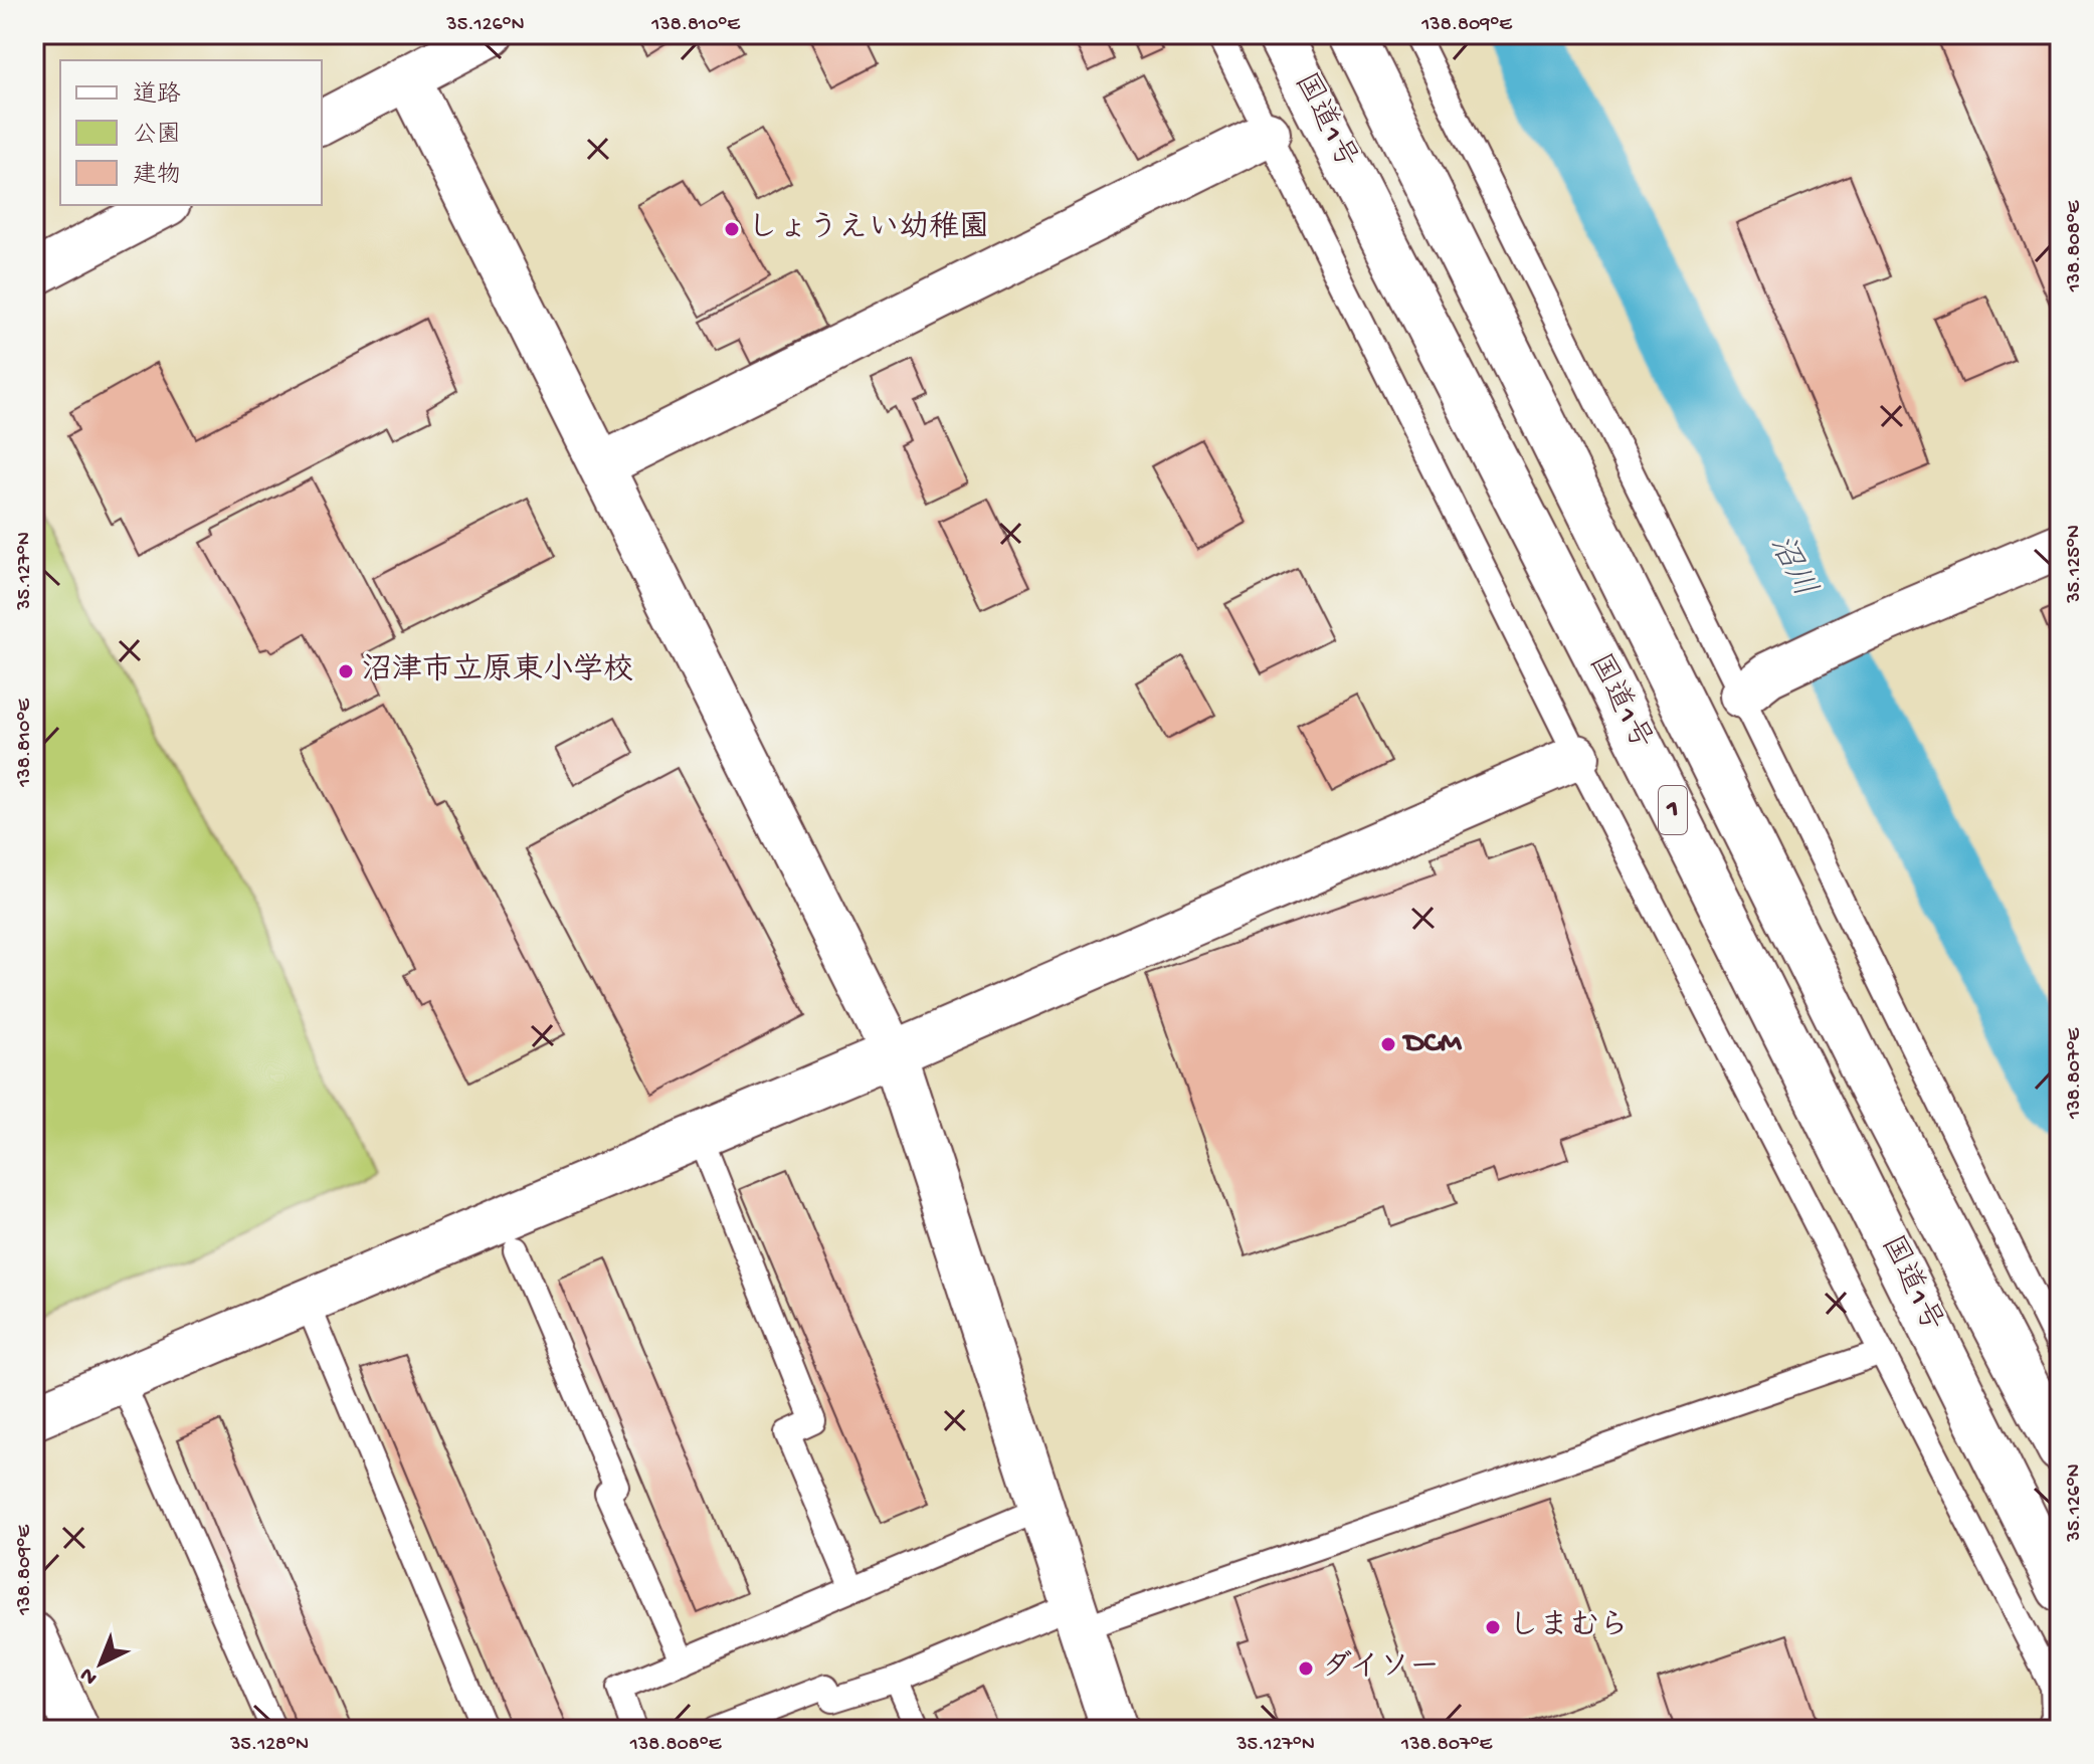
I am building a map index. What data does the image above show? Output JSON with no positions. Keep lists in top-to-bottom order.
{
  "streets": {
    "main road": ["国道1号", "1"]
  },
  "water": ["沼川"],
  "places": [
    "しょうえい幼稚園",
    "沼津市立原東小学校",
    "DCM",
    "しまむら",
    "ダイソー"
  ],
  "legend": ["道路", "公園", "建物"],
  "north": "bottom left",
  "coordinates": [
    "35.126°N",
    "138.810°E",
    "138.809°E",
    "138.808°E",
    "35.125°N",
    "35.127°N",
    "138.807°E",
    "35.128°N"
  ]
}
